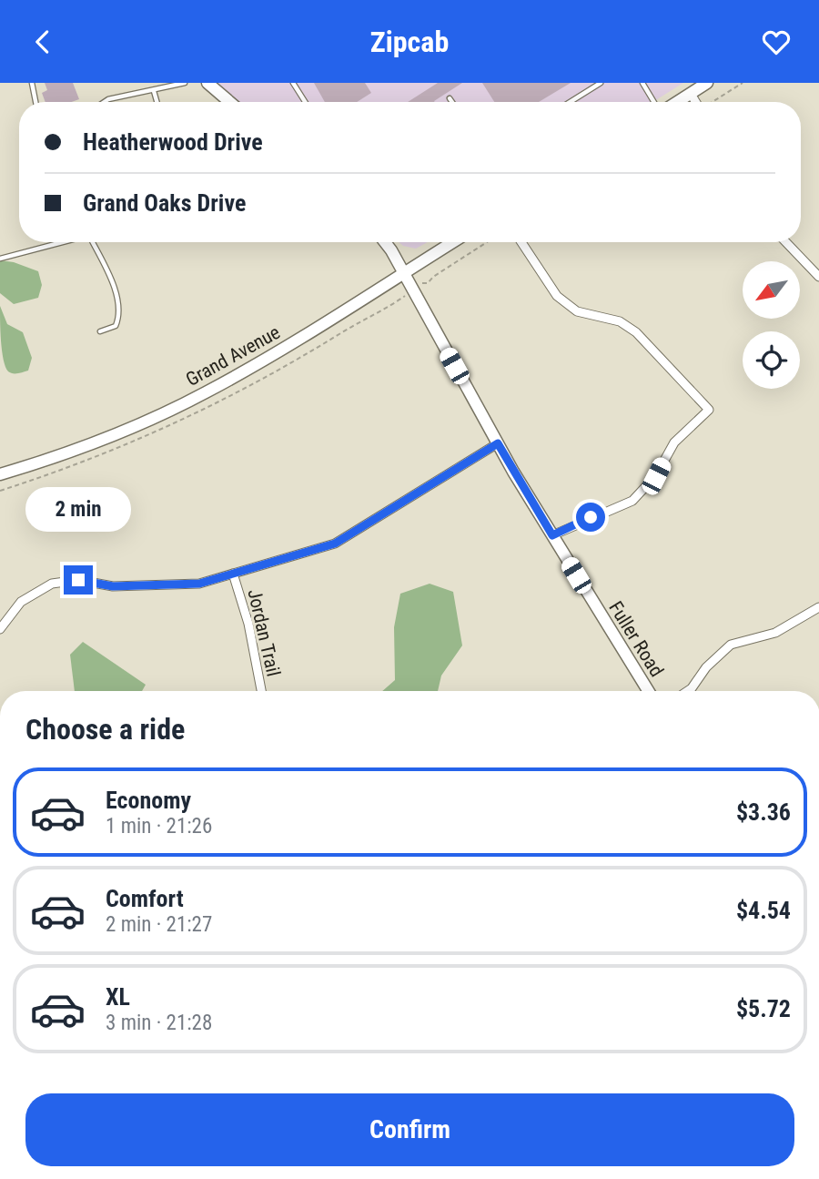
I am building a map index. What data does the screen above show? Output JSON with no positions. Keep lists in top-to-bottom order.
{
  "streets": {
    "street": ["Grand Avenue", "Jordan Trail", "Fuller Road"]
  },
  "crossings": [
    ["Grand Avenue", "Fuller Road"]
  ],
  "north": "bottom left",
  "page": {
    "header": "Zipcab",
    "banner": ["Heatherwood Drive", "Grand Oaks Drive"],
    "bubble": "2 min",
    "heading": "Choose a ride",
    "list": [
      {
        "name": "Economy",
        "note": "1 min · 21:26",
        "value": "$3.36"
      },
      {
        "name": "Comfort",
        "note": "2 min · 21:27",
        "value": "$4.54"
      },
      {
        "name": "XL",
        "note": "3 min · 21:28",
        "value": "$5.72"
      }
    ],
    "buttons": "Confirm"
  }
}
